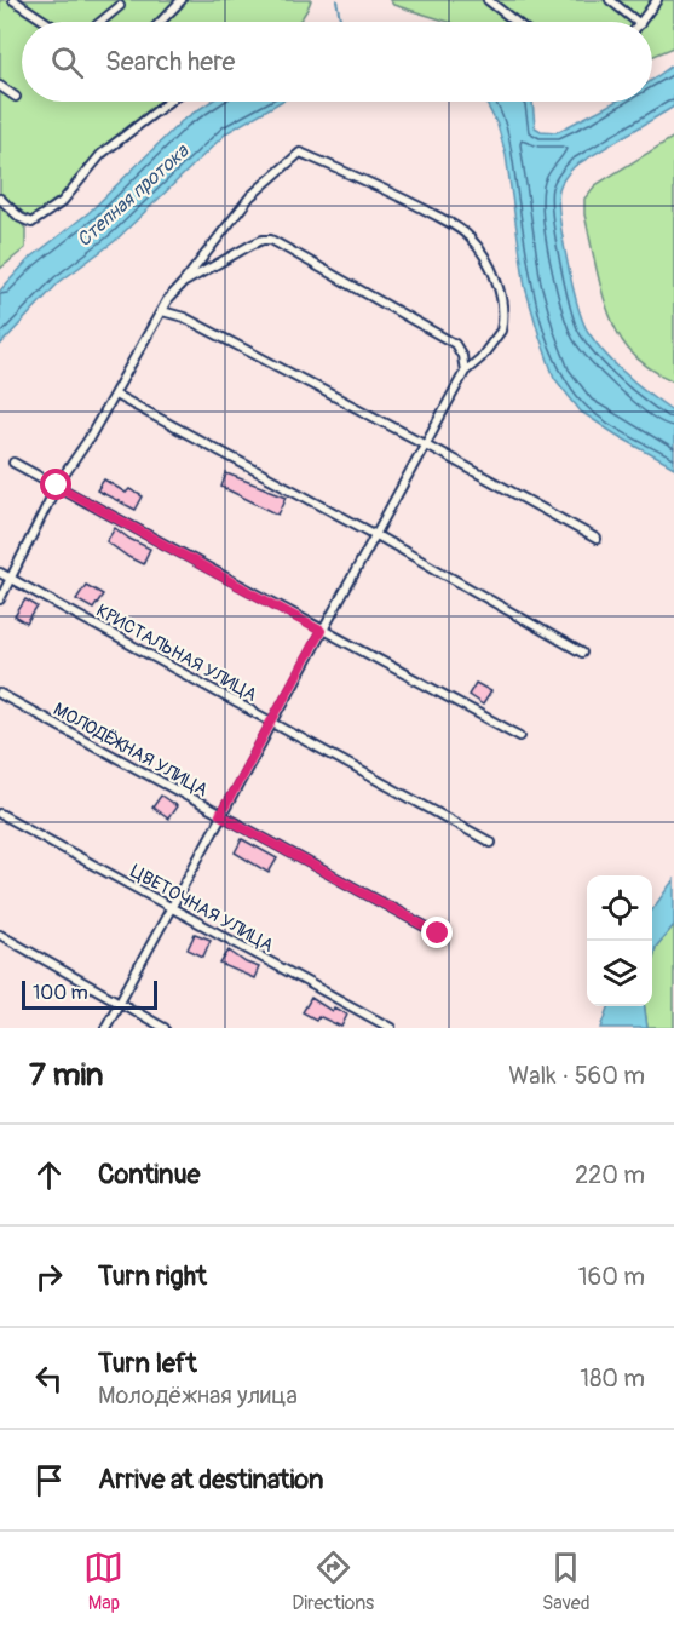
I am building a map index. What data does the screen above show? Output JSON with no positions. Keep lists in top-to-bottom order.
{
  "streets": {
    "street": ["КРИСТАЛЬНАЯ УЛИЦА", "МОЛОДЁЖНАЯ УЛИЦА", "ЦВЕТОЧНАЯ УЛИЦА"]
  },
  "water": ["Степная протока"],
  "scale_bar": "100 m",
  "page": {
    "search": "Search here",
    "scale": "100 m",
    "heading": ["7 min", "Walk · 560 m"],
    "list": [
      ["Continue", "220 m"],
      ["Turn right", "160 m"],
      ["Turn left", "Молодёжная улица", "180 m"],
      "Arrive at destination"
    ],
    "nav": ["Map", "Directions", "Saved"]
  }
}
